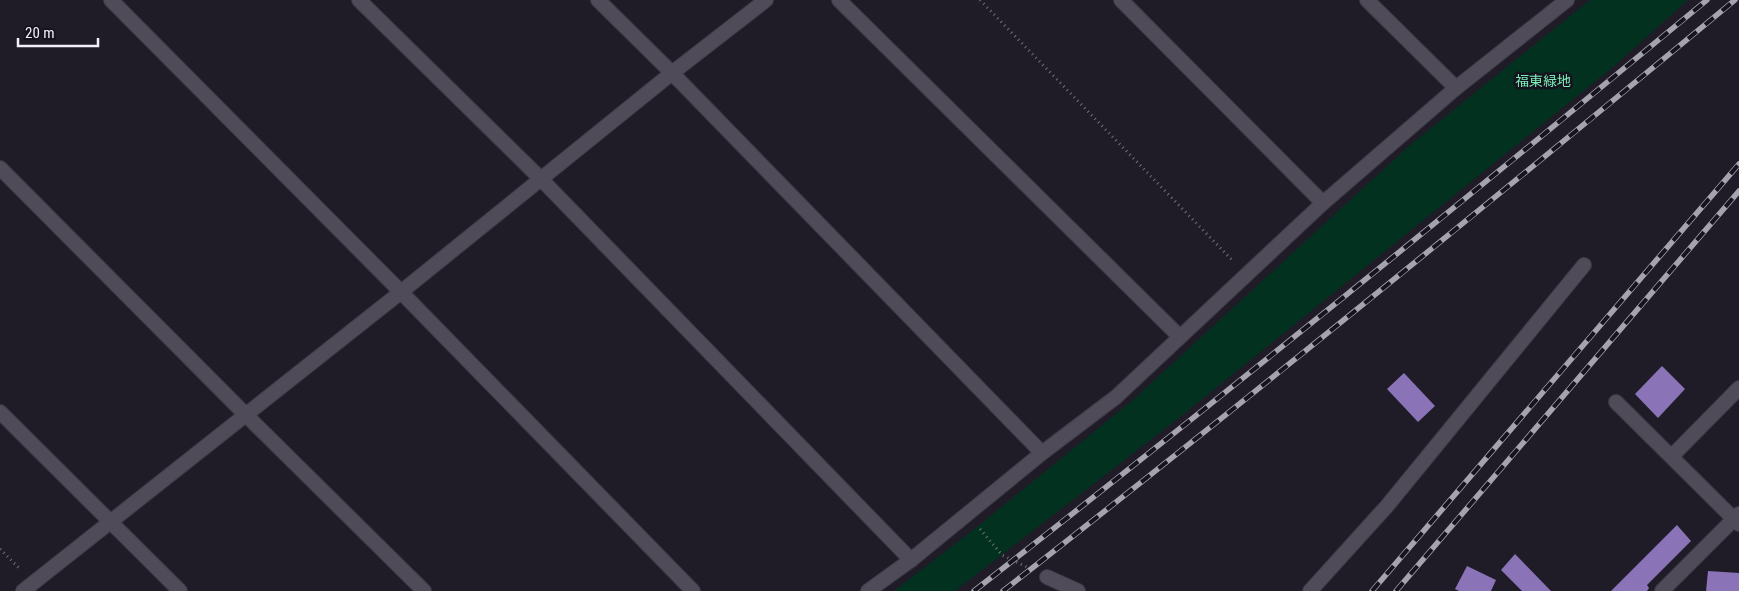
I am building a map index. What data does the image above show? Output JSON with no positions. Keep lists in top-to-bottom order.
{
  "parks": ["福東緑地"],
  "scale_bar": "20 m"
}
